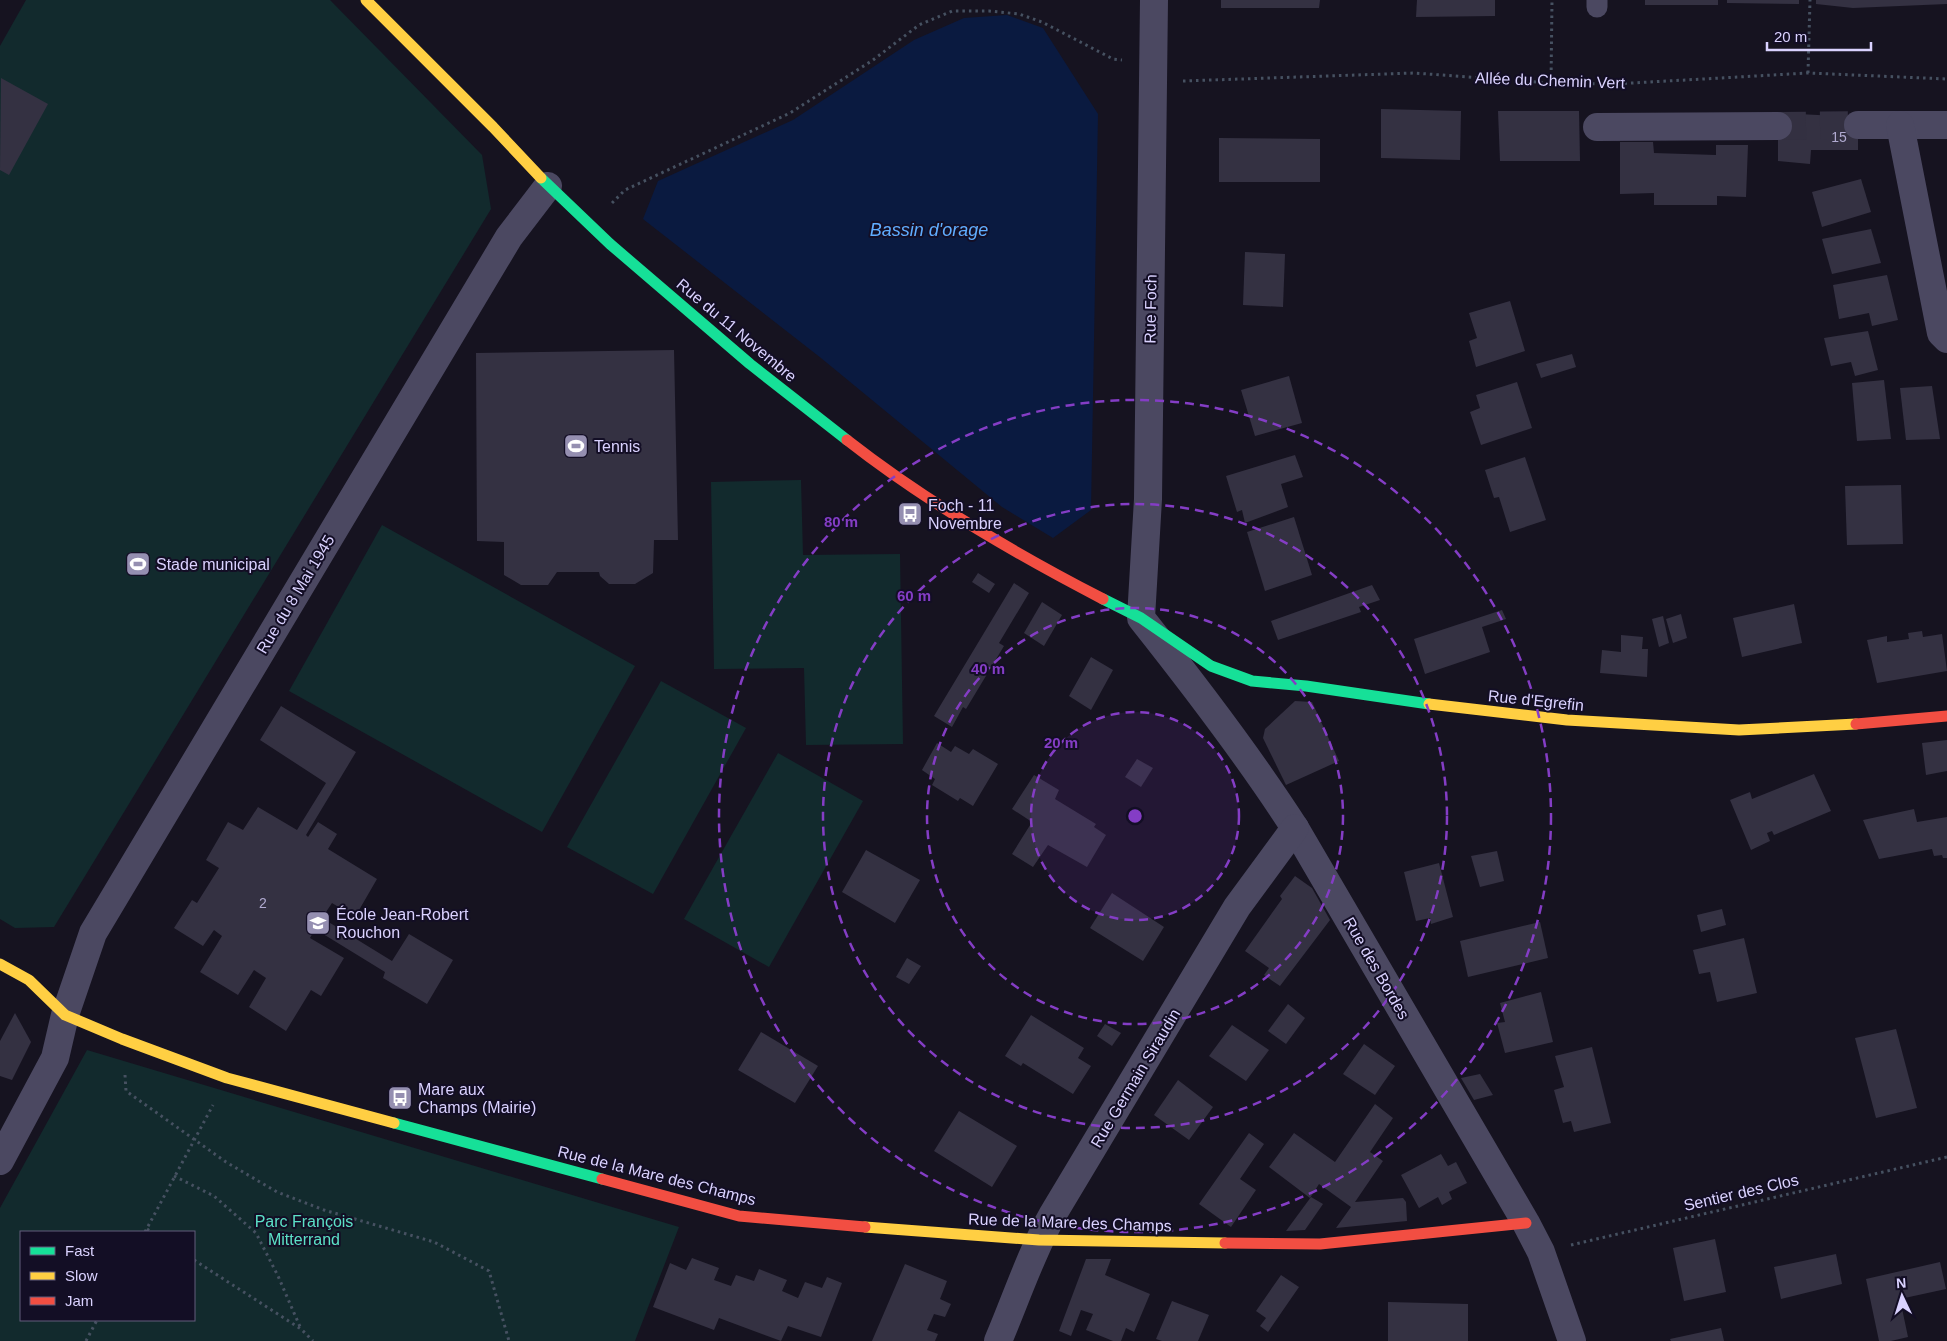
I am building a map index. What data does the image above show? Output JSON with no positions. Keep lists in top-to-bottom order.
{
  "streets": {
    "street": [
      "Rue Foch",
      "Rue du 11 Novembre",
      "Rue du 8 Mai 1945",
      "Rue d'Egrefin",
      "Rue des Bordes",
      "Rue Germain Siraudin",
      "Rue de la Mare des Champs"
    ],
    "path": ["Allée du Chemin Vert", "Sentier des Clos"]
  },
  "crossings": [
    ["Allée du Chemin Vert", "Rue Foch"],
    ["Allée du Chemin Vert", "Rue du 11 Novembre"],
    ["Rue Foch", "Rue du 11 Novembre"],
    ["Rue Foch", "Rue d'Egrefin"],
    ["Rue Foch", "Rue des Bordes"],
    ["Rue du 11 Novembre", "Rue du 8 Mai 1945"],
    ["Rue du 11 Novembre", "Rue d'Egrefin"],
    ["Rue du 11 Novembre", "Rue des Bordes"],
    ["Rue du 8 Mai 1945", "Rue de la Mare des Champs"],
    ["Rue d'Egrefin", "Rue des Bordes"],
    ["Rue des Bordes", "Rue Germain Siraudin"],
    ["Rue des Bordes", "Rue de la Mare des Champs"],
    ["Rue des Bordes", "Sentier des Clos"],
    ["Rue Germain Siraudin", "Rue de la Mare des Champs"]
  ],
  "water": ["Bassin d'orage"],
  "parks": ["Parc François Mitterrand"],
  "places": {
    "sports": ["Tennis", "Stade municipal"],
    "bus stop": ["Foch - 11 Novembre", "Mare aux Champs (Mairie)"],
    "school or university": ["École Jean-Robert Rouchon"]
  },
  "house_numbers": ["15", "2"],
  "legend": ["Fast", "Slow", "Jam"],
  "scale_bar": "20 m",
  "north": "top",
  "rings": [
    "80 m",
    "60 m",
    "40 m",
    "20 m"
  ]
}
